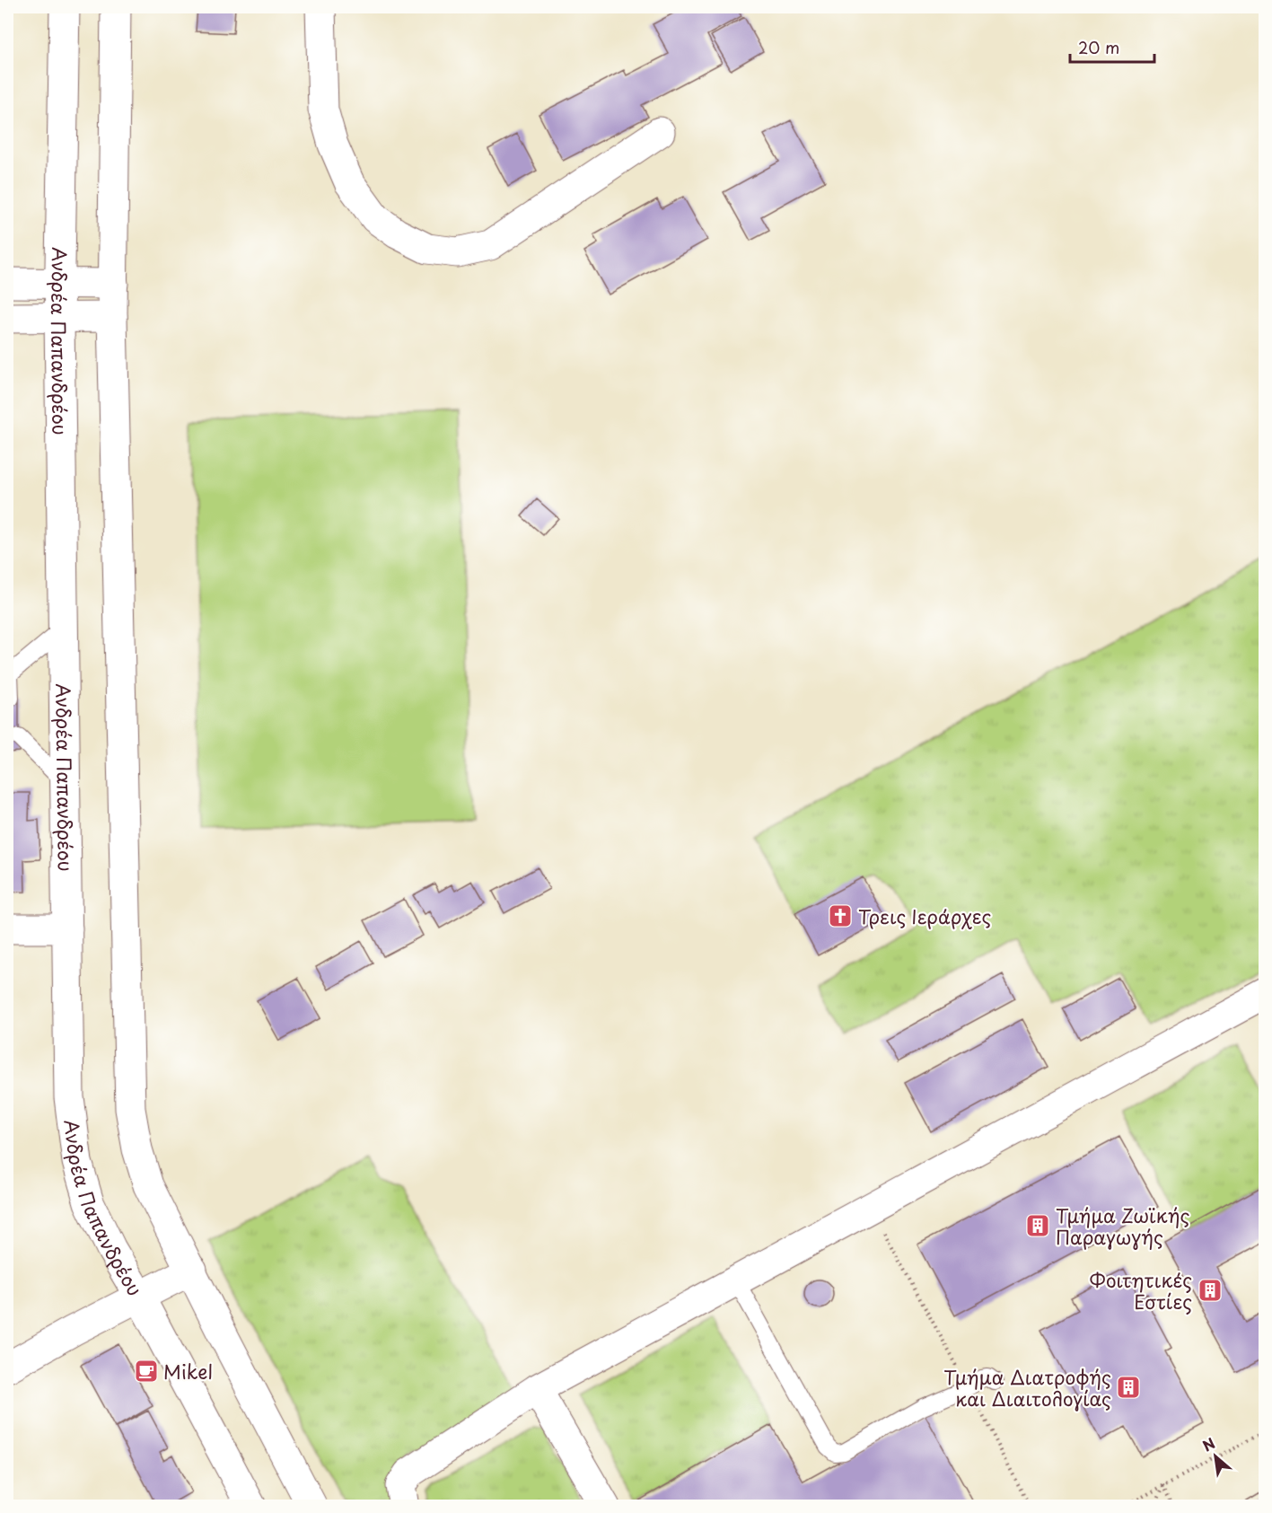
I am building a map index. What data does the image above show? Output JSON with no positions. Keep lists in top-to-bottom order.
{
  "streets": {
    "street": ["Ανδρέα Παπανδρέου"]
  },
  "places": {
    "church": ["Τρεις Ιεράρχες"],
    "building": ["Τμήμα Ζωϊκής Παραγωγής", "Φοιτητικές Εστίες", "Τμήμα Διατροφής και Διαιτολογίας"],
    "cafe": ["Mikel"]
  },
  "scale_bar": "20 m",
  "north": "top left"
}
